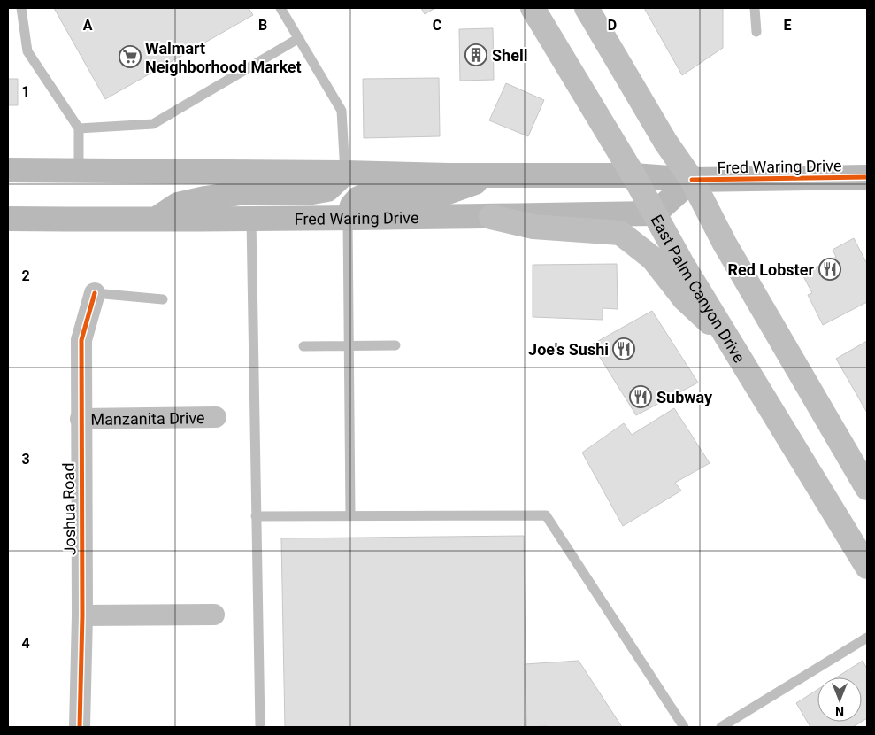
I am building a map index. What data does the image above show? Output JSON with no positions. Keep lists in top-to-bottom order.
{
  "streets": {
    "main road": ["Fred Waring Drive", "East Palm Canyon Drive"],
    "street": ["Manzanita Drive", "Joshua Road"]
  },
  "crossings": [
    ["Fred Waring Drive", "East Palm Canyon Drive"],
    ["Manzanita Drive", "Joshua Road"]
  ],
  "places": {
    "building": ["Shell"],
    "supermarket": ["Walmart Neighborhood Market"],
    "restaurant": ["Red Lobster", "Joe's Sushi", "Subway"]
  },
  "north": "bottom",
  "grid": {
    "columns": [
      "A",
      "B",
      "C",
      "D",
      "E"
    ],
    "rows": [
      "1",
      "2",
      "3",
      "4"
    ]
  }
}
